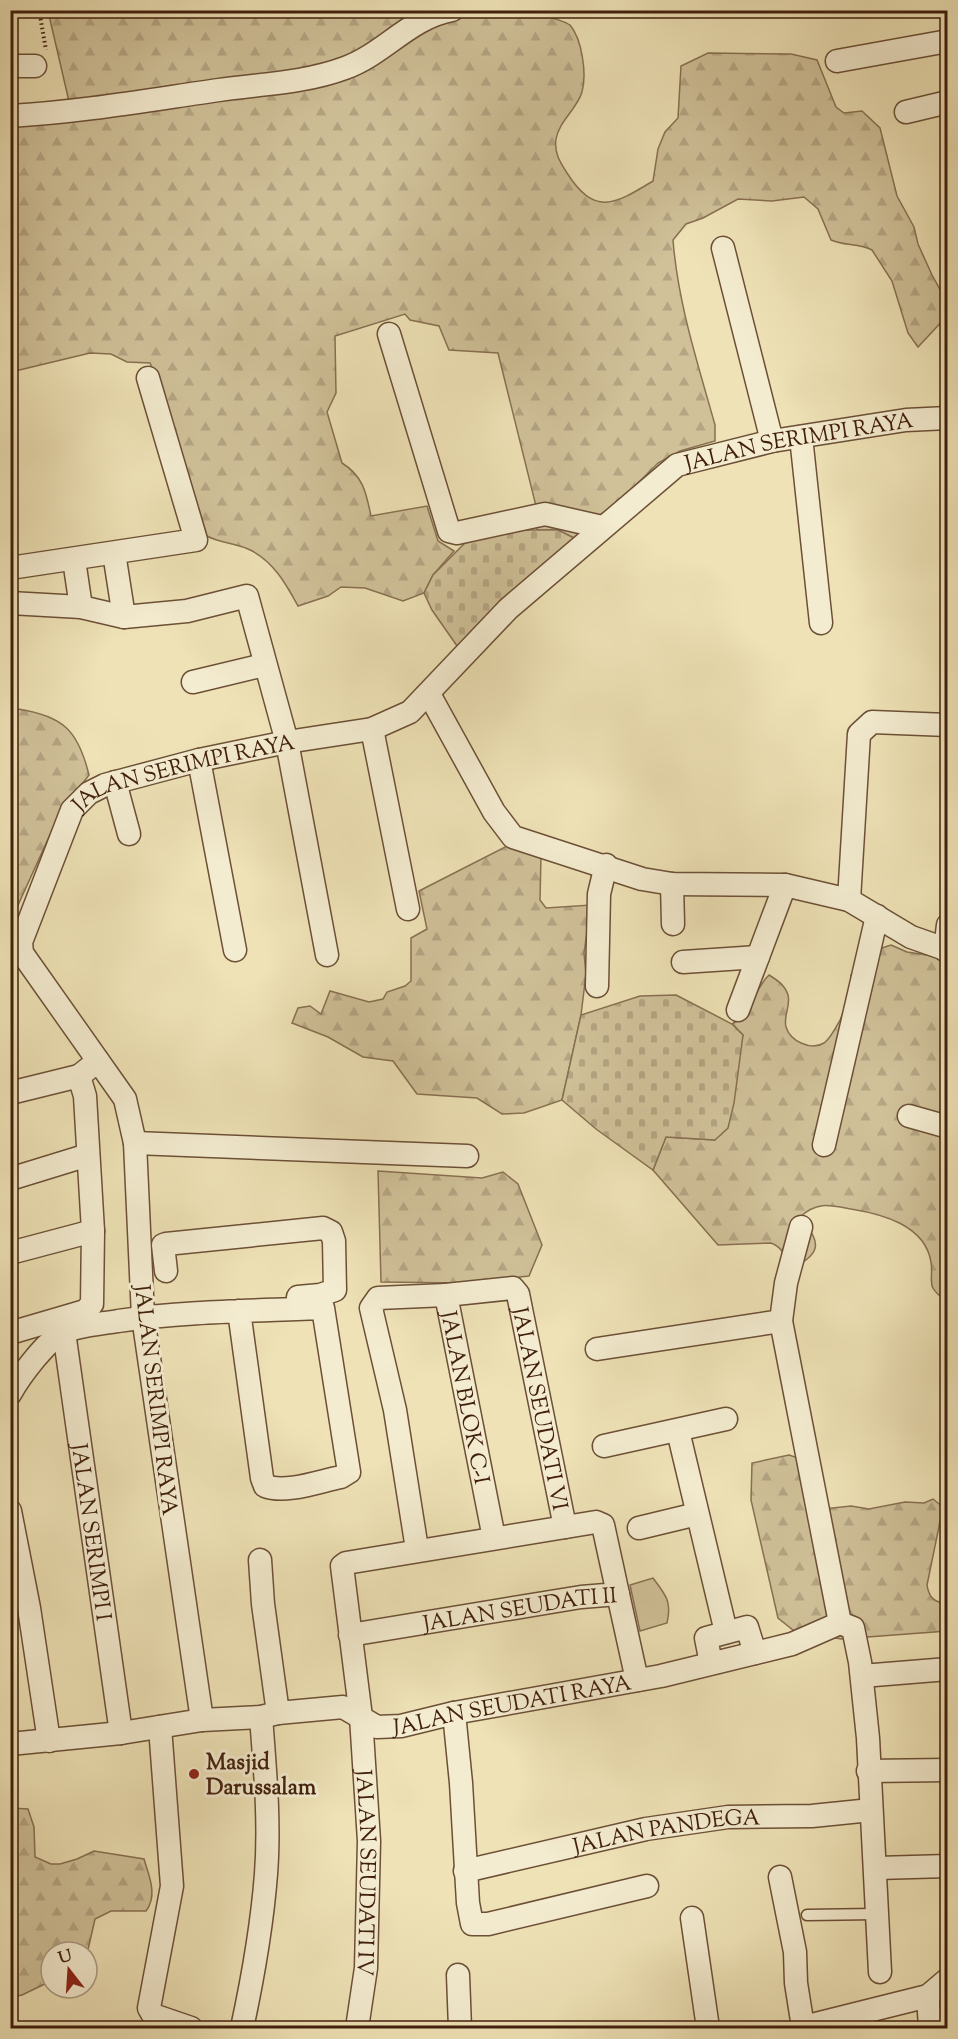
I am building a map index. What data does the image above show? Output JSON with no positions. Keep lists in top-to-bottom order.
{
  "streets": {
    "street": [
      "JALAN SERIMPI RAYA",
      "JALAN BLOK C-I",
      "JALAN SEUDATI VI",
      "JALAN SERIMPI I",
      "JALAN SEUDATI II",
      "JALAN SEUDATI RAYA",
      "JALAN PANDEGA",
      "JALAN SEUDATI IV"
    ]
  },
  "crossings": [
    ["JALAN SERIMPI RAYA", "JALAN SEUDATI RAYA"],
    ["JALAN BLOK C-I", "JALAN SEUDATI VI"],
    ["JALAN SEUDATI VI", "JALAN SEUDATI II"],
    ["JALAN SERIMPI I", "JALAN SEUDATI RAYA"],
    ["JALAN SEUDATI RAYA", "JALAN SEUDATI IV"]
  ],
  "places": ["Masjid Darussalam"],
  "north": "top"
}
